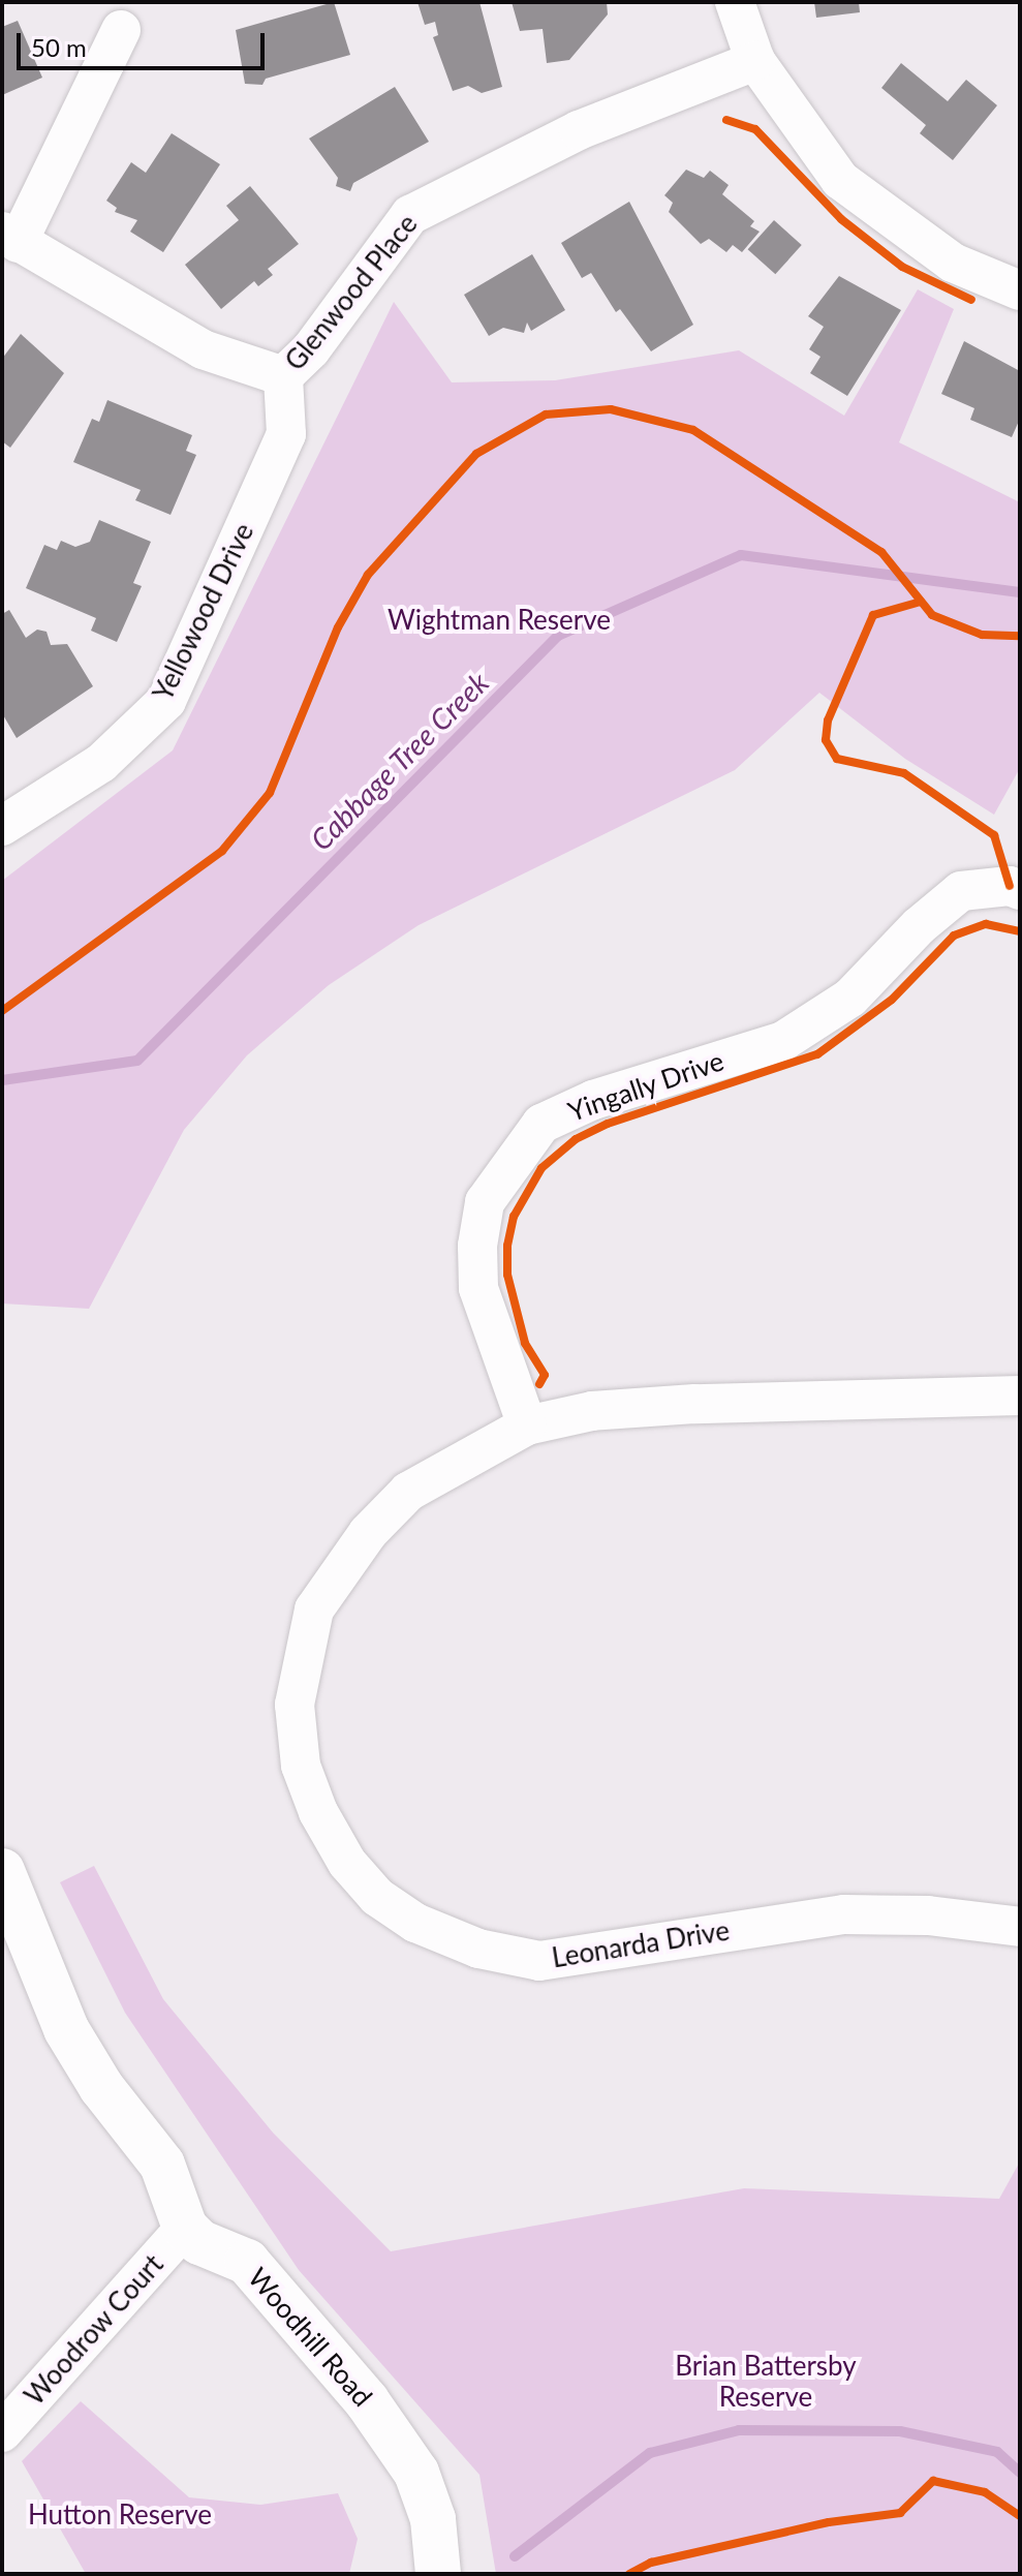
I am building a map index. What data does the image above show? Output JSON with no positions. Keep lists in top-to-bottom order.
{
  "streets": {
    "street": [
      "Glenwood Place",
      "Yellowood Drive",
      "Yingally Drive",
      "Leonarda Drive",
      "Woodrow Court",
      "Woodhill Road"
    ]
  },
  "crossings": [
    ["Glenwood Place", "Yellowood Drive"],
    ["Yingally Drive", "Leonarda Drive"],
    ["Woodrow Court", "Woodhill Road"]
  ],
  "water": ["Cabbage Tree Creek"],
  "parks": ["Wightman Reserve", "Brian Battersby Reserve", "Hutton Reserve"],
  "scale_bar": "50 m"
}
